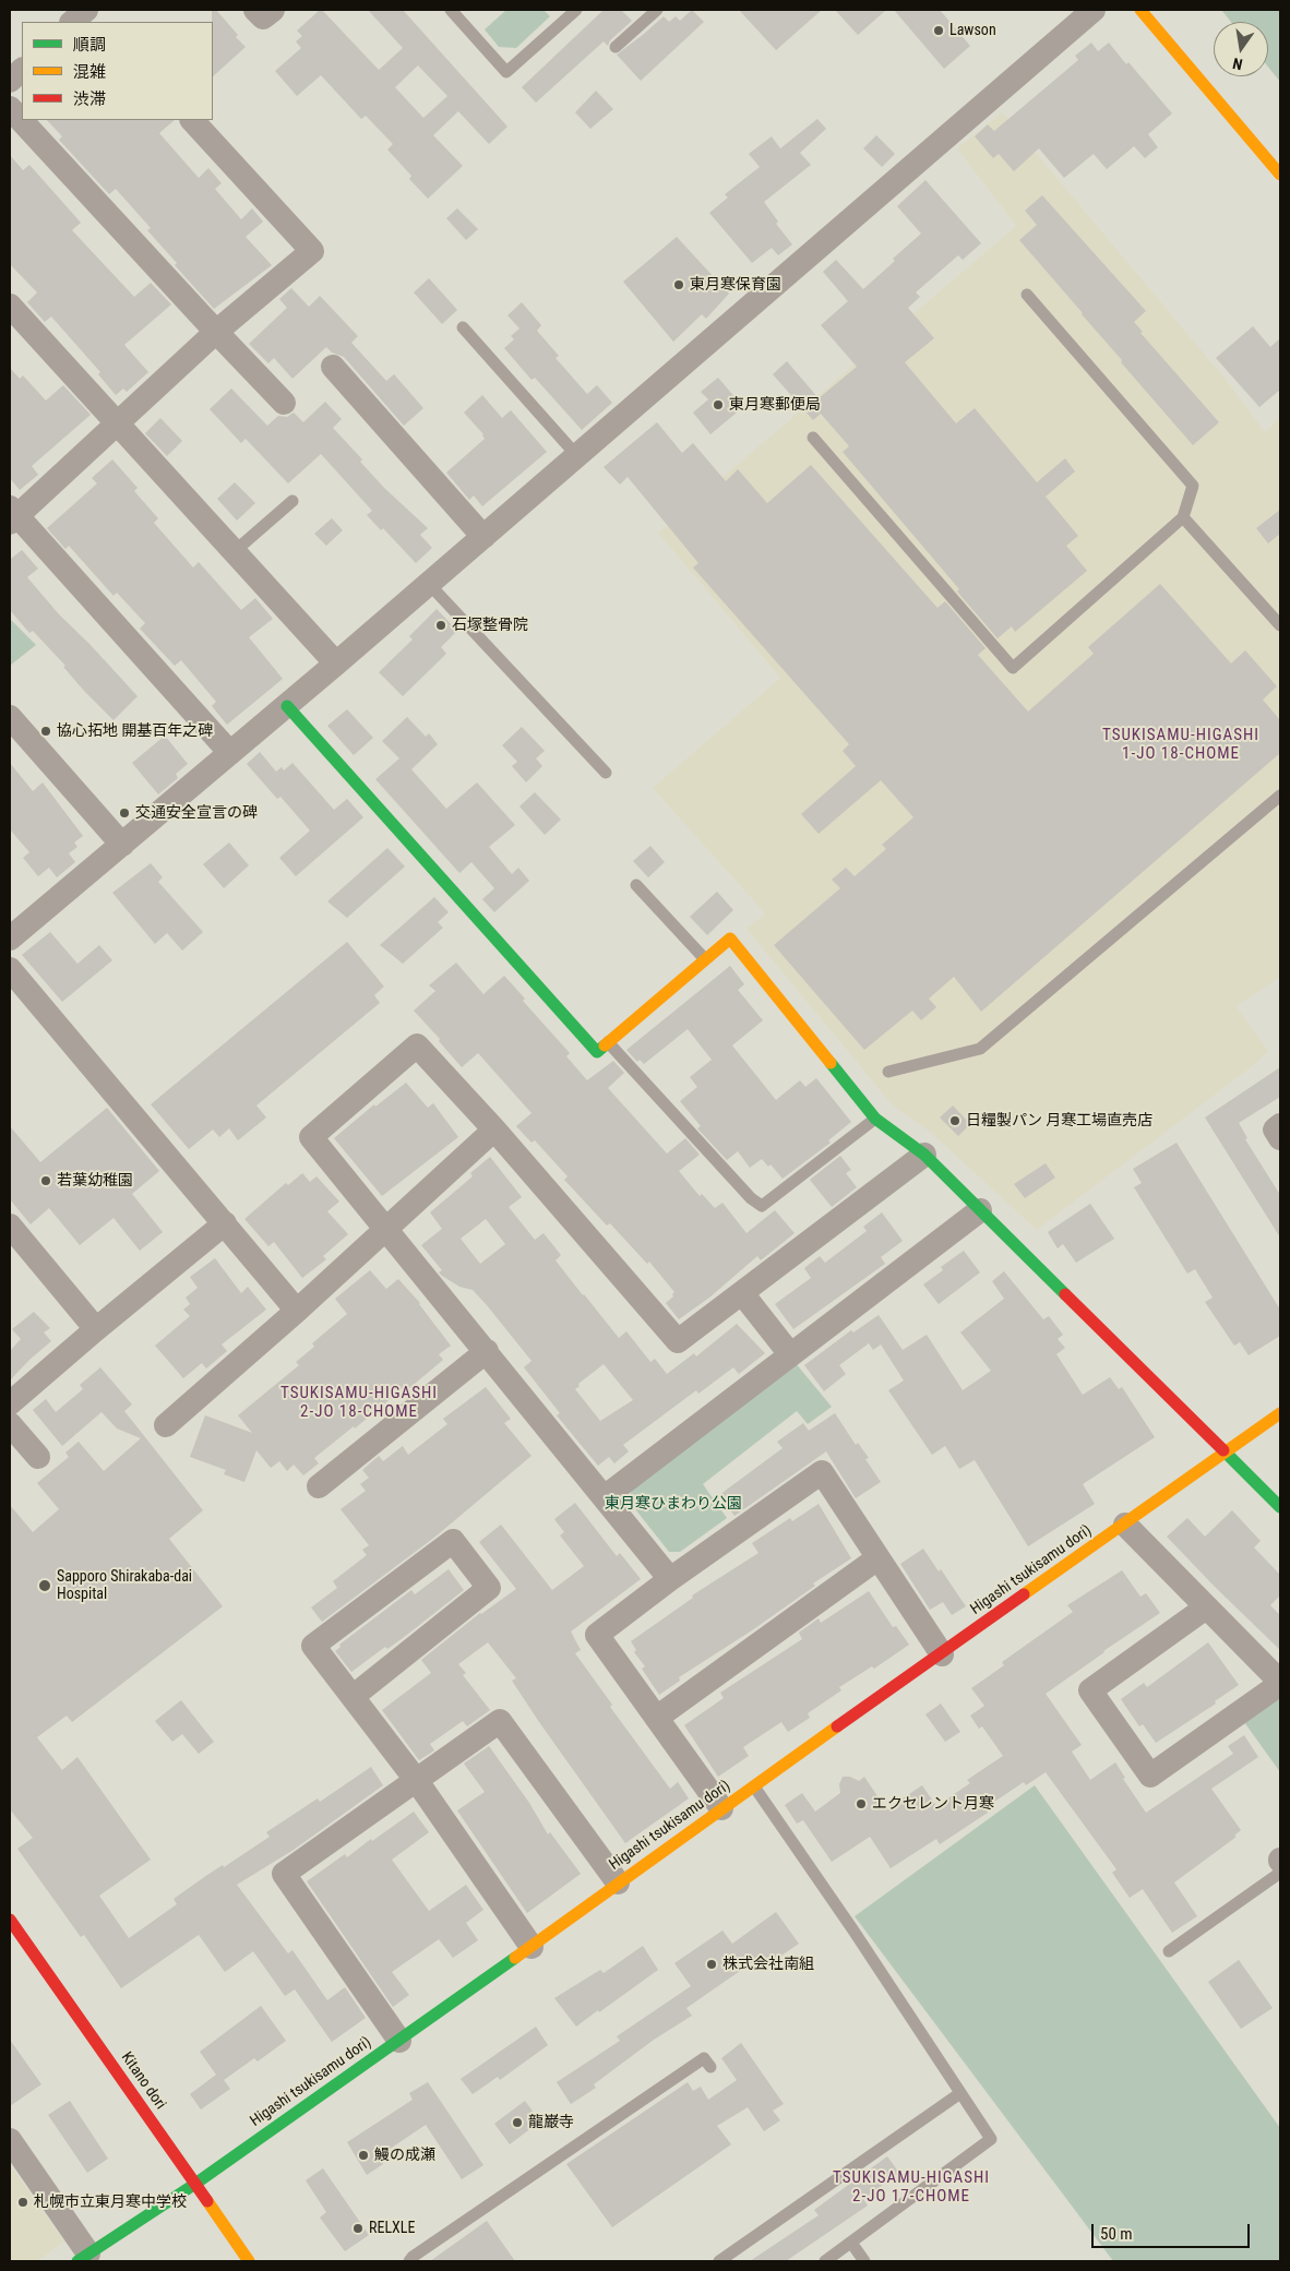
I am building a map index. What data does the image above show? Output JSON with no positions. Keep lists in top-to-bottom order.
{
  "streets": {
    "main road": ["Higashi tsukisamu dori)", "Kitano dori"]
  },
  "crossings": [
    ["Higashi tsukisamu dori)", "Kitano dori"]
  ],
  "districts": ["TSUKISAMU-HIGASHI 1-JO 18-CHOME", "TSUKISAMU-HIGASHI 2-JO 18-CHOME", "TSUKISAMU-HIGASHI 2-JO 17-CHOME"],
  "parks": ["東月寒ひまわり公園"],
  "places": [
    "Lawson",
    "東月寒保育園",
    "東月寒郵便局",
    "石塚整骨院",
    "協心拓地 開基百年之碑",
    "交通安全宣言の碑",
    "日糧製パン 月寒工場直売店",
    "若葉幼稚園",
    "Sapporo Shirakaba-dai Hospital",
    "エクセレント月寒",
    "株式会社南組",
    "龍巌寺",
    "鰻の成瀬",
    "札幌市立東月寒中学校",
    "RELXLE"
  ],
  "legend": ["順調", "混雑", "渋滞"],
  "scale_bar": "50 m",
  "north": "bottom"
}
